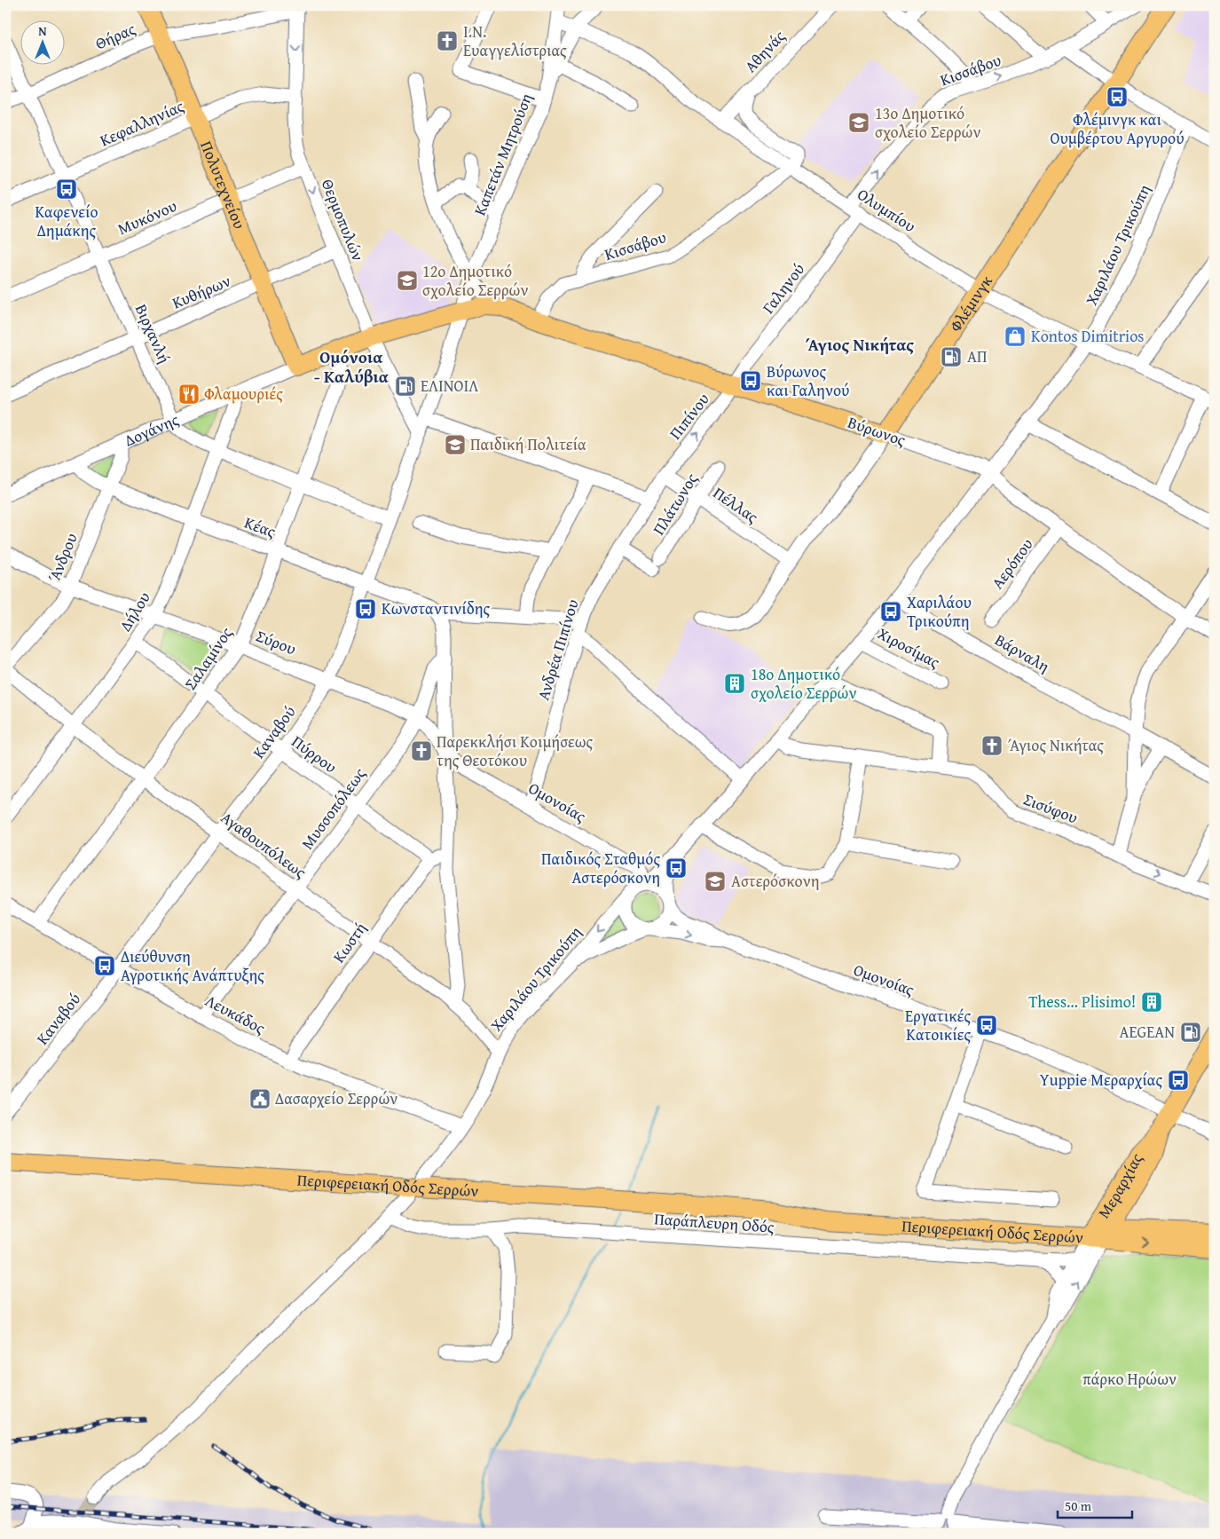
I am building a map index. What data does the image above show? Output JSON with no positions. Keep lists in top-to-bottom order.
{
  "streets": {
    "main road": [
      "Πολυτεχνείου",
      "Φλέμινγκ",
      "Δογάνης",
      "Βύρωνος",
      "Περιφερειακή Οδός Σερρών",
      "Μεραρχίας"
    ],
    "street": [
      "Θήρας",
      "Αθηνάς",
      "Κισσάβου",
      "Κεφαλληνίας",
      "Καπετάν Μητρούση",
      "Ολυμπίου",
      "Μυκόνου",
      "Θερμοπυλών",
      "Χαριλάου Τρικούπη",
      "Γαληνού",
      "Κυθήρων",
      "Βιρχανλή",
      "Πιπίνου",
      "Πλάτωνος",
      "Πέλλας",
      "Κέας",
      "Άνδρου",
      "Αερόπου",
      "Δήλου",
      "Σύρου",
      "Χιροσίμας",
      "Ανδρέα Πιπίνου",
      "Βάρναλη",
      "Σαλαμίνος",
      "Καναβού",
      "Πύρρου",
      "Ομονοίας",
      "Μυσσοπόλεως",
      "Σισύφου",
      "Αγαθουπόλεως",
      "Κωστή",
      "Λευκάδος",
      "Παράπλευρη Οδός"
    ]
  },
  "crossings": [
    ["Θήρας", "Πολυτεχνείου"],
    ["Θήρας", "Θερμοπυλών"],
    ["Θήρας", "Βιρχανλή"],
    ["Αθηνάς", "Ολυμπίου"],
    ["Κισσάβου", "Ολυμπίου"],
    ["Κισσάβου", "Γαληνού"],
    ["Κισσάβου", "Βύρωνος"],
    ["Κεφαλληνίας", "Πολυτεχνείου"],
    ["Κεφαλληνίας", "Θερμοπυλών"],
    ["Κεφαλληνίας", "Βιρχανλή"],
    ["Καπετάν Μητρούση", "Ολυμπίου"],
    ["Καπετάν Μητρούση", "Δογάνης"],
    ["Καπετάν Μητρούση", "Καναβού"],
    ["Πολυτεχνείου", "Μυκόνου"],
    ["Πολυτεχνείου", "Κυθήρων"],
    ["Πολυτεχνείου", "Δογάνης"],
    ["Ολυμπίου", "Χαριλάου Τρικούπη"],
    ["Ολυμπίου", "Γαληνού"],
    ["Ολυμπίου", "Φλέμινγκ"],
    ["Μυκόνου", "Θερμοπυλών"],
    ["Μυκόνου", "Βιρχανλή"],
    ["Θερμοπυλών", "Κυθήρων"],
    ["Θερμοπυλών", "Δογάνης"],
    ["Θερμοπυλών", "Καναβού"],
    ["Χαριλάου Τρικούπη", "Βύρωνος"],
    ["Χαριλάου Τρικούπη", "Χιροσίμας"],
    ["Χαριλάου Τρικούπη", "Βάρναλη"],
    ["Χαριλάου Τρικούπη", "Ομονοίας"],
    ["Χαριλάου Τρικούπη", "Σισύφου"],
    ["Χαριλάου Τρικούπη", "Αγαθουπόλεως"],
    ["Χαριλάου Τρικούπη", "Λευκάδος"],
    ["Γαληνού", "Πιπίνου"],
    ["Γαληνού", "Βύρωνος"],
    ["Κυθήρων", "Βιρχανλή"],
    ["Φλέμινγκ", "Βύρωνος"],
    ["Φλέμινγκ", "Πέλλας"],
    ["Βιρχανλή", "Δογάνης"],
    ["Βιρχανλή", "Δήλου"],
    ["Βιρχανλή", "Σαλαμίνος"],
    ["Βιρχανλή", "Καναβού"],
    ["Πιπίνου", "Βύρωνος"],
    ["Πιπίνου", "Πέλλας"],
    ["Πιπίνου", "Ανδρέα Πιπίνου"],
    ["Δογάνης", "Βύρωνος"],
    ["Δογάνης", "Κέας"],
    ["Δογάνης", "Άνδρου"],
    ["Δογάνης", "Δήλου"],
    ["Δογάνης", "Σαλαμίνος"],
    ["Δογάνης", "Καναβού"],
    ["Βύρωνος", "Αερόπου"],
    ["Πλάτωνος", "Πέλλας"],
    ["Πλάτωνος", "Ανδρέα Πιπίνου"],
    ["Πέλλας", "Ανδρέα Πιπίνου"],
    ["Κέας", "Άνδρου"],
    ["Κέας", "Δήλου"],
    ["Κέας", "Σαλαμίνος"],
    ["Κέας", "Καναβού"],
    ["Άνδρου", "Σύρου"],
    ["Άνδρου", "Αγαθουπόλεως"],
    ["Δήλου", "Σύρου"],
    ["Δήλου", "Πύρρου"],
    ["Δήλου", "Αγαθουπόλεως"],
    ["Σύρου", "Σαλαμίνος"],
    ["Σύρου", "Καναβού"],
    ["Σύρου", "Ομονοίας"],
    ["Σύρου", "Μυσσοπόλεως"],
    ["Ανδρέα Πιπίνου", "Ομονοίας"],
    ["Σαλαμίνος", "Πύρρου"],
    ["Σαλαμίνος", "Αγαθουπόλεως"],
    ["Σαλαμίνος", "Λευκάδος"],
    ["Καναβού", "Πύρρου"],
    ["Καναβού", "Αγαθουπόλεως"],
    ["Καναβού", "Λευκάδος"],
    ["Πύρρου", "Μυσσοπόλεως"],
    ["Πύρρου", "Κωστή"],
    ["Ομονοίας", "Μεραρχίας"],
    ["Μυσσοπόλεως", "Αγαθουπόλεως"],
    ["Μυσσοπόλεως", "Λευκάδος"],
    ["Αγαθουπόλεως", "Κωστή"],
    ["Κωστή", "Λευκάδος"],
    ["Περιφερειακή Οδός Σερρών", "Μεραρχίας"],
    ["Μεραρχίας", "Παράπλευρη Οδός"]
  ],
  "one_way": ["Κισσάβου", "Πιπίνου"],
  "districts": ["Άγιος Νικήτας", "Ομόνοια - Καλύβια"],
  "parks": ["πάρκο Ηρώων"],
  "places": {
    "church": ["Ι.Ν. Ευαγγελίστριας", "Άγιος Νικήτας", "Παρεκκλήσι Κοιμήσεως της Θεοτόκου"],
    "bus stop": [
      "Φλέμινγκ και Ουμβέρτου Αργυρού",
      "Καφενείο Δημάκης",
      "Βύρωνος και Γαληνού",
      "Κωνσταντινίδης",
      "Χαριλάου Τρικούπη",
      "Παιδικός Σταθμός Αστερόσκονη",
      "Διεύθυνση Αγροτικής Ανάπτυξης",
      "Εργατικές Κατοικίες",
      "Yuppie Μεραρχίας"
    ],
    "school or university": [
      "13ο Δημοτικό σχολείο Σερρών",
      "12ο Δημοτικό σχολείο Σερρών",
      "Παιδική Πολιτεία",
      "Αστερόσκονη"
    ],
    "shop": ["Kontos Dimitrios"],
    "fuel station": ["ΑΠ", "ΕΛΙΝΟΙΛ", "AEGEAN"],
    "restaurant": ["Φλαμουριές"],
    "building": ["18ο Δημοτικό σχολείο Σερρών", "Thess… Plisimo!"],
    "public building": ["Δασαρχείο Σερρών"]
  },
  "scale_bar": "50 m",
  "north": "top"
}
